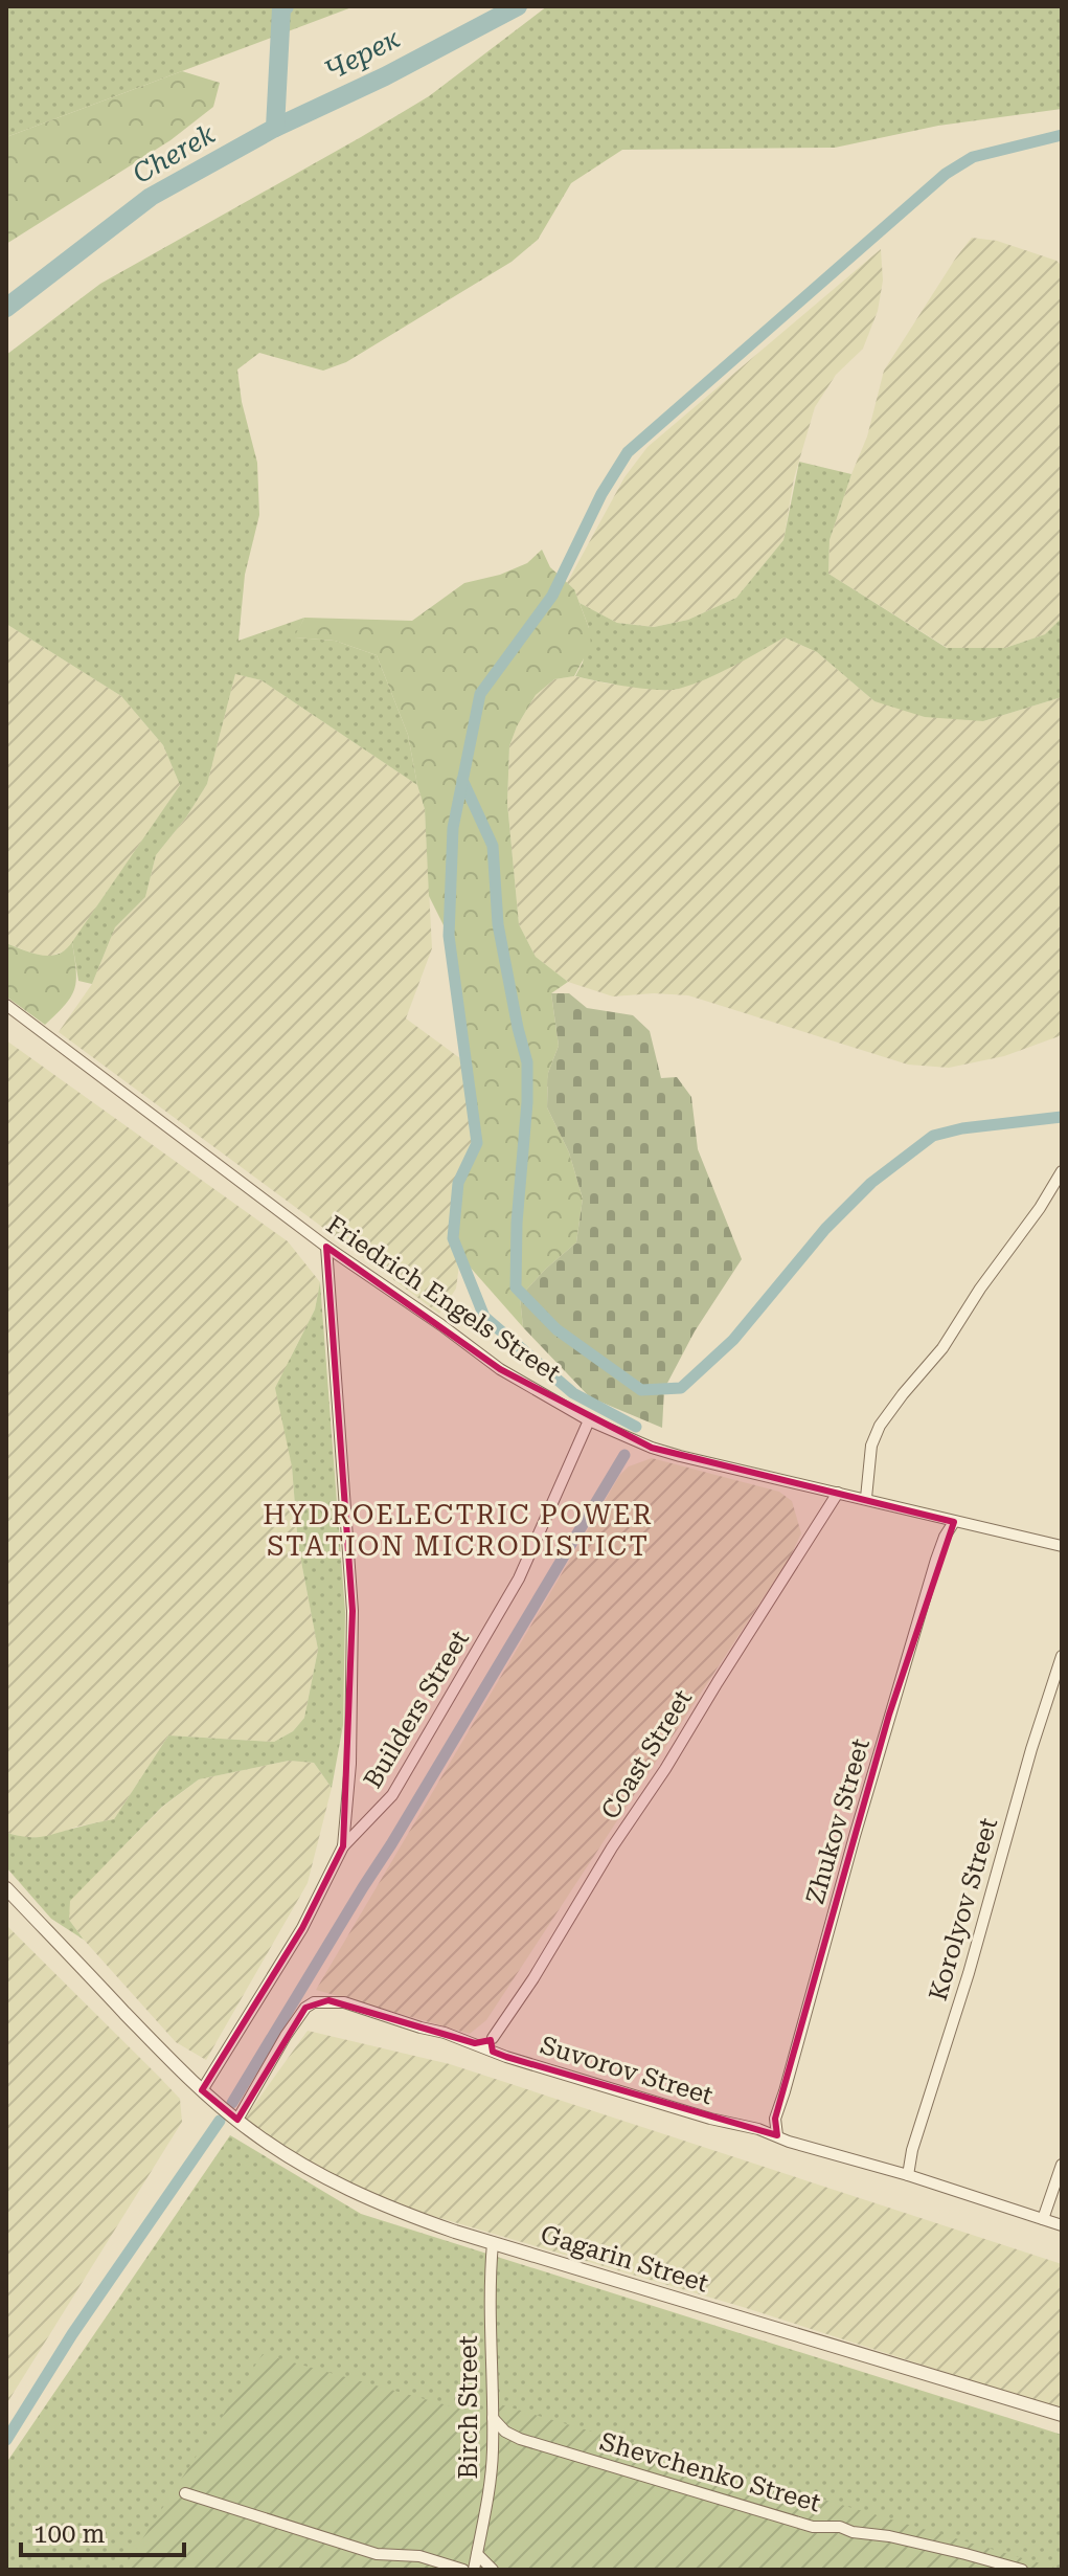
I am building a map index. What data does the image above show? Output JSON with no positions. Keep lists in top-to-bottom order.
{
  "streets": {
    "street": [
      "Friedrich Engels Street",
      "Builders Street",
      "Coast Street",
      "Zhukov Street",
      "Korolyov Street",
      "Suvorov Street",
      "Gagarin Street",
      "Birch Street",
      "Shevchenko Street"
    ]
  },
  "crossings": [
    ["Friedrich Engels Street", "Builders Street"],
    ["Friedrich Engels Street", "Coast Street"],
    ["Friedrich Engels Street", "Zhukov Street"],
    ["Builders Street", "Gagarin Street"],
    ["Zhukov Street", "Suvorov Street"],
    ["Korolyov Street", "Suvorov Street"],
    ["Suvorov Street", "Gagarin Street"],
    ["Gagarin Street", "Birch Street"],
    ["Birch Street", "Shevchenko Street"]
  ],
  "districts": ["HYDROELECTRIC POWER STATION MICRODISTICT"],
  "water": ["Черек", "Cherek"],
  "scale_bar": "100 m"
}
